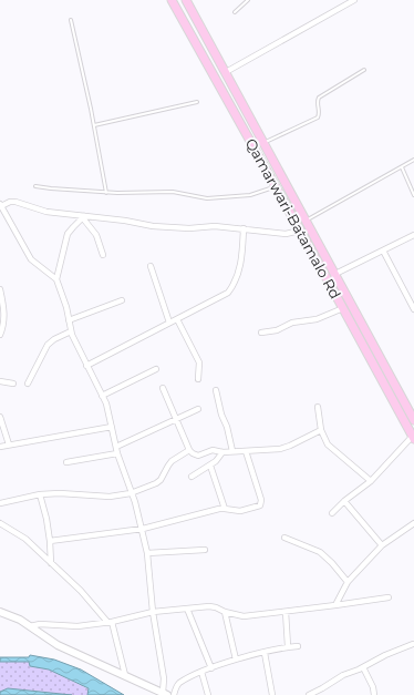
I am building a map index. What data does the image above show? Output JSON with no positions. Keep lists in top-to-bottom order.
{
  "streets": {
    "main road": ["Qamarwari-Batamalo Rd"]
  }
}
